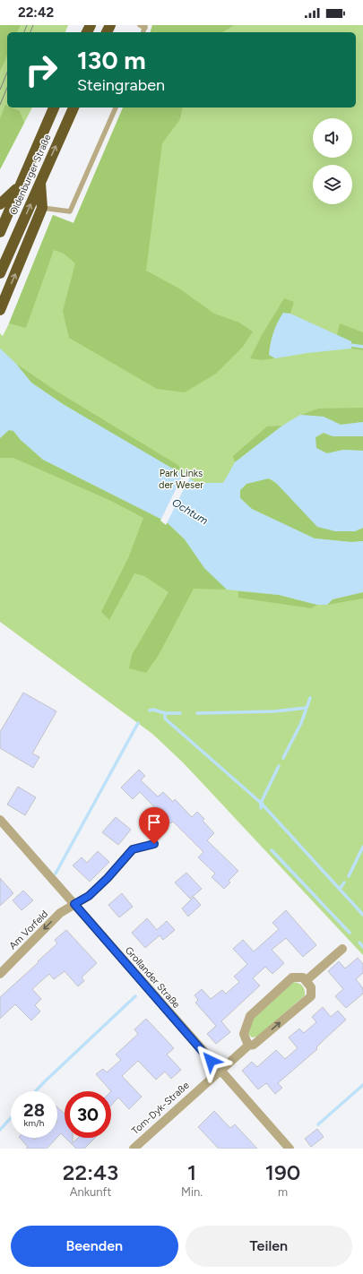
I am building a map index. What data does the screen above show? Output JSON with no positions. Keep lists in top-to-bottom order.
{
  "streets": {
    "highway": ["Oldenburger Straße"],
    "street": ["Am Vorfeld", "Grollander Straße", "Tom-Dyk-Straße"]
  },
  "crossings": [
    ["Am Vorfeld", "Grollander Straße"],
    ["Grollander Straße", "Tom-Dyk-Straße"]
  ],
  "one_way": ["Am Vorfeld"],
  "water": ["Ochtum"],
  "parks": ["Park Links der Weser"],
  "page": {
    "status": "22:42",
    "turn": ["130 m", "Steingraben"],
    "speed": "28 km/h",
    "limit": "30",
    "eta": [
      "22:43",
      "Ankunft",
      "1",
      "Min.",
      "190",
      "m"
    ],
    "buttons": ["Beenden", "Teilen"]
  }
}
